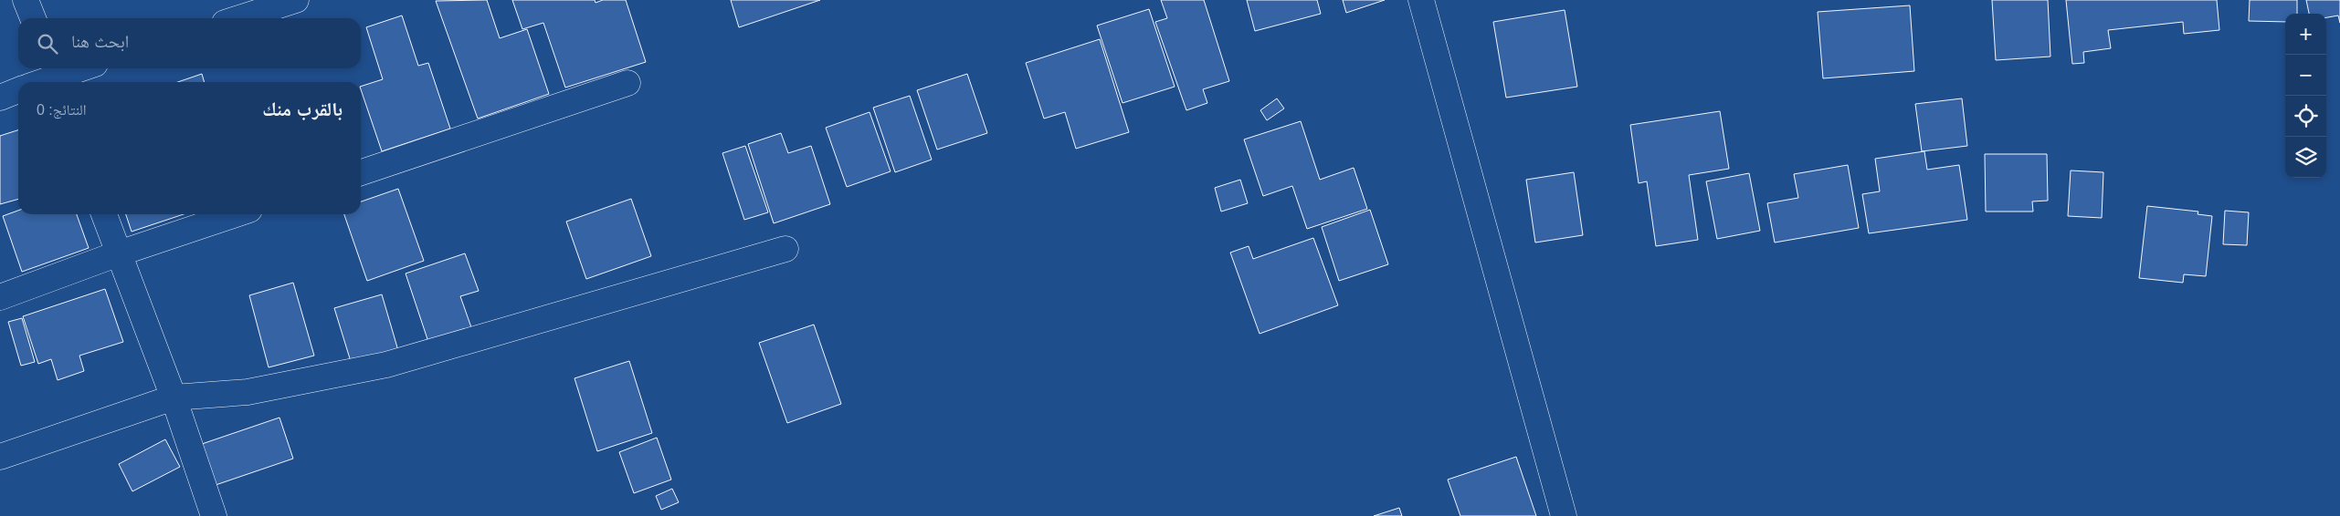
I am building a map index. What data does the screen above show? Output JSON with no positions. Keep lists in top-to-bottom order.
{
  "page": {
    "map_buttons": ["+", "−"],
    "search": "ابحث هنا",
    "heading": ["بالقرب منك", "النتائج: 0"]
  }
}
